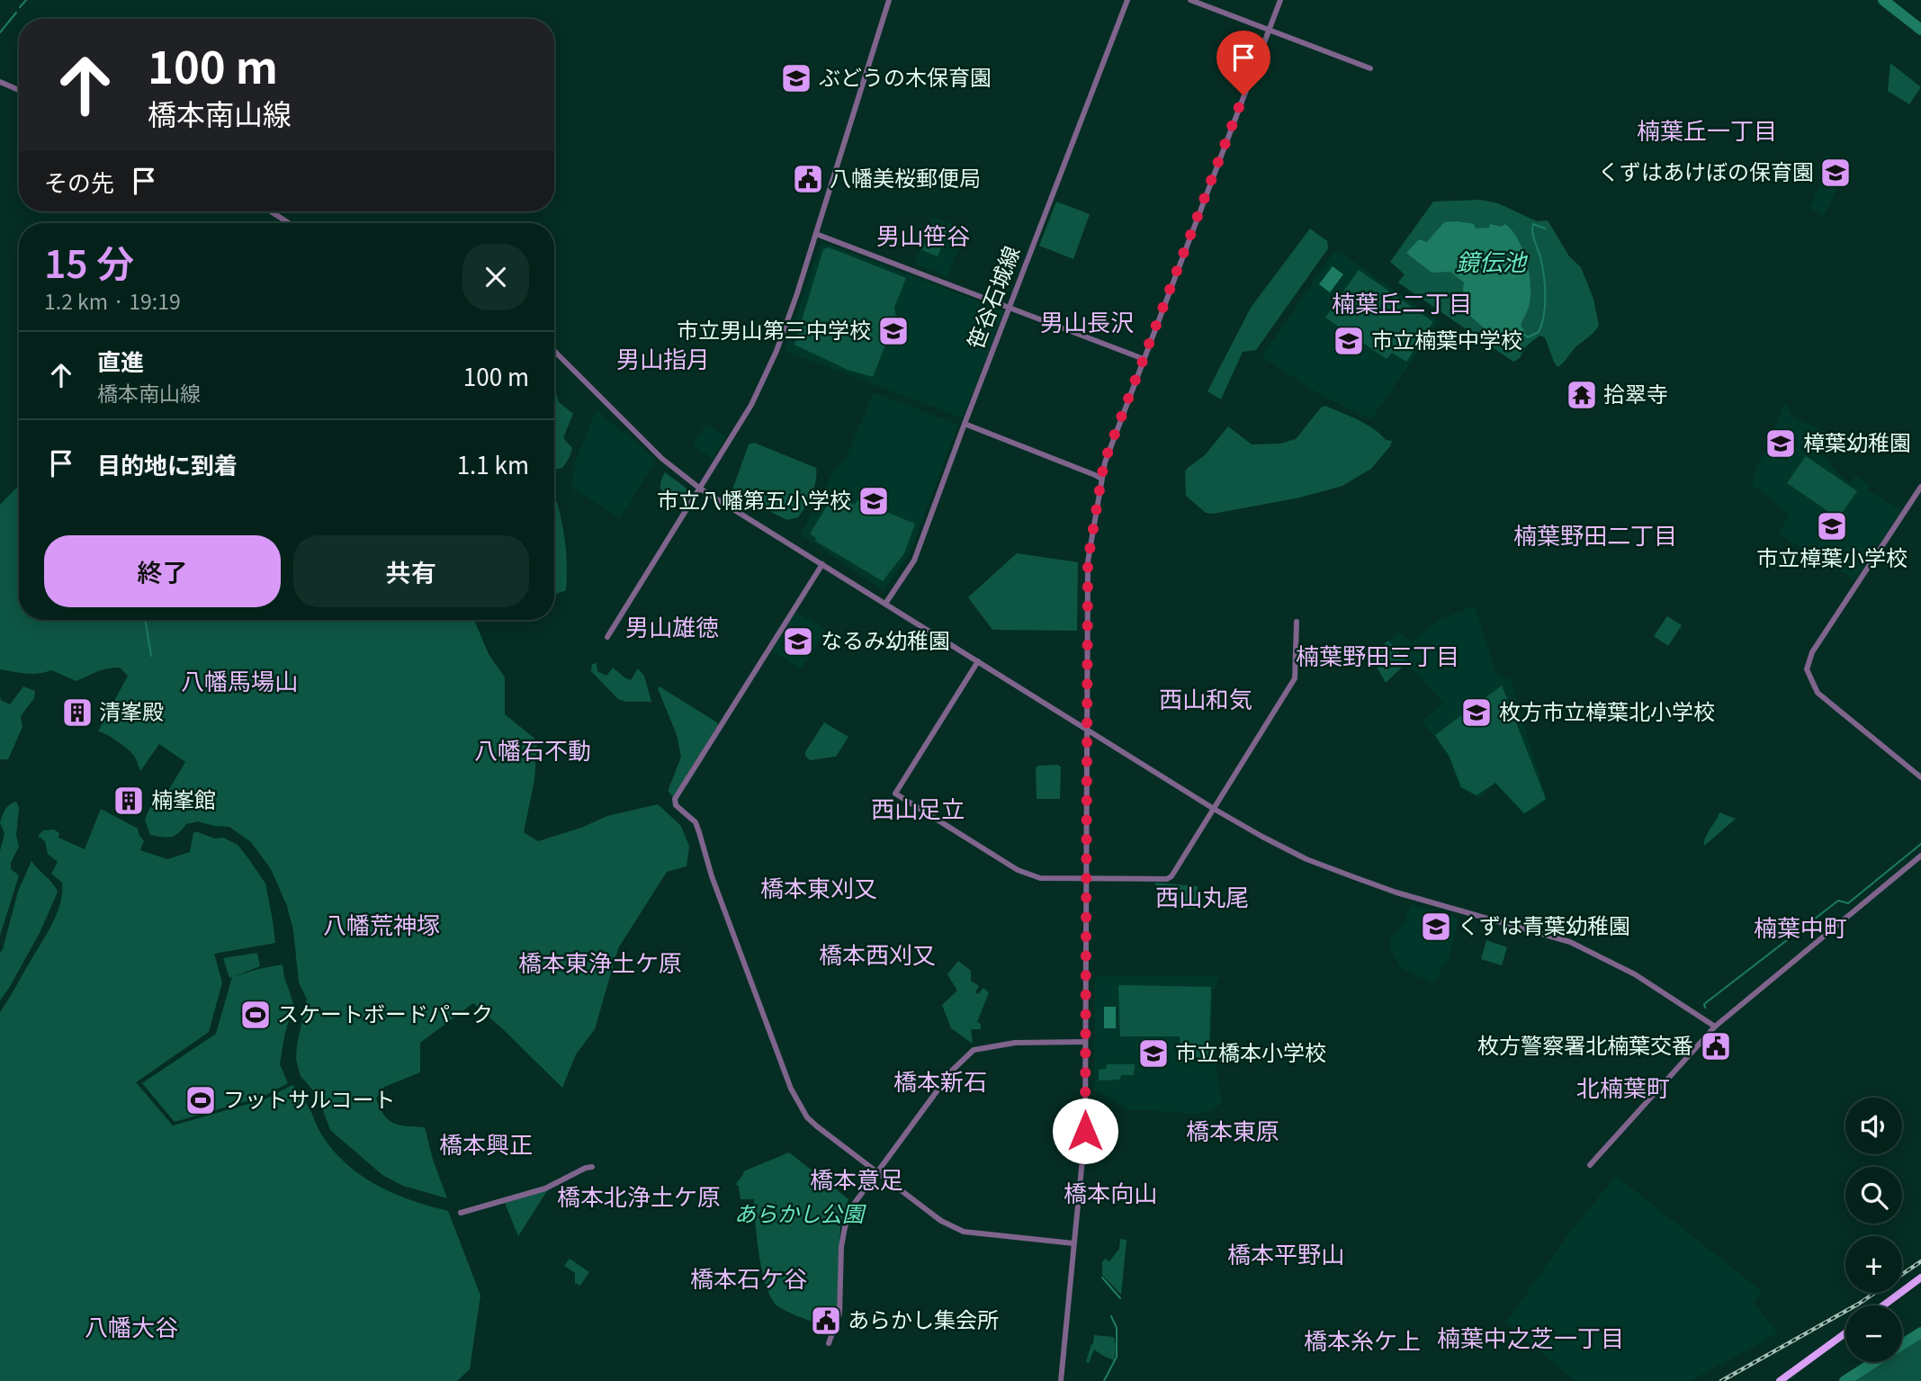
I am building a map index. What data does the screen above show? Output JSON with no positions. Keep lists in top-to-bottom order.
{
  "streets": {
    "street": ["笹谷石城線"]
  },
  "districts": [
    "楠葉丘一丁目",
    "男山笹谷",
    "楠葉丘二丁目",
    "男山長沢",
    "男山指月",
    "楠葉野田二丁目",
    "男山雄徳",
    "楠葉野田三丁目",
    "八幡馬場山",
    "西山和気",
    "八幡石不動",
    "西山足立",
    "橋本東刈又",
    "西山丸尾",
    "八幡荒神塚",
    "楠葉中町",
    "橋本西刈又",
    "橋本東浄土ケ原",
    "橋本新石",
    "北楠葉町",
    "橋本東原",
    "橋本興正",
    "橋本意足",
    "橋本向山",
    "橋本北浄土ケ原",
    "橋本平野山",
    "橋本石ケ谷",
    "八幡大谷",
    "楠葉中之芝一丁目",
    "橋本糸ケ上"
  ],
  "water": ["鏡伝池"],
  "parks": ["あらかし公園"],
  "places": {
    "school or university": [
      "ぶどうの木保育園",
      "くずはあけぼの保育園",
      "市立男山第三中学校",
      "市立楠葉中学校",
      "樟葉幼稚園",
      "市立八幡第五小学校",
      "市立樟葉小学校",
      "なるみ幼稚園",
      "枚方市立樟葉北小学校",
      "くずは青葉幼稚園",
      "市立橋本小学校"
    ],
    "public building": ["八幡美桜郵便局", "枚方警察署北楠葉交番", "あらかし集会所"],
    "temple": ["拾翠寺"],
    "building": ["清峯殿", "楠峯館"],
    "sports": ["スケートボードパーク", "フットサルコート"]
  },
  "page": {
    "turn": ["100 m", "橋本南山線"],
    "then": "その先",
    "heading": ["15 分", "1.2 km · 19:19"],
    "list": [
      {
        "name": "直進",
        "note": "橋本南山線",
        "value": "100 m"
      },
      {
        "name": "目的地に到着",
        "value": "1.1 km"
      }
    ],
    "buttons": ["終了", "共有"],
    "map_buttons": ["+", "−"]
  }
}
